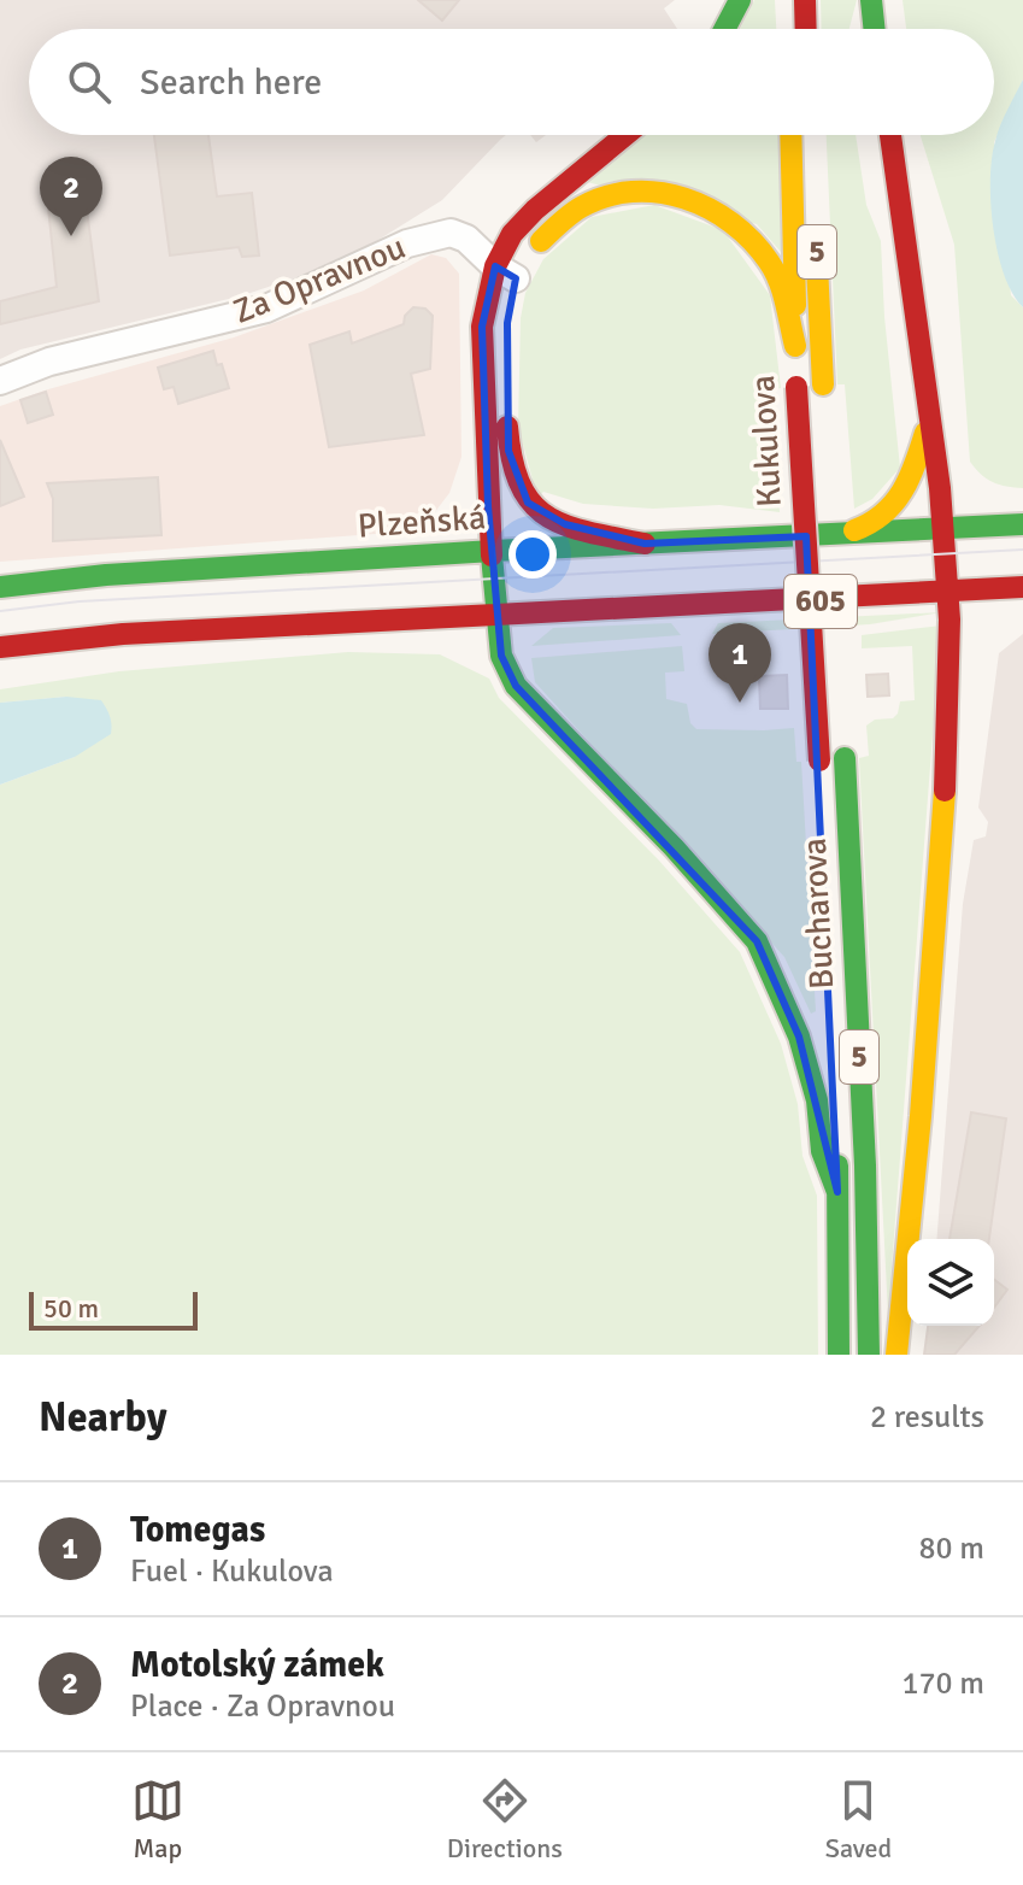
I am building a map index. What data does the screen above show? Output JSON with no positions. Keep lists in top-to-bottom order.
{
  "streets": {
    "main road": [
      "5",
      "Kukulova",
      "Plzeňská",
      "605",
      "Bucharova"
    ],
    "street": ["Za Opravnou"]
  },
  "scale_bar": "50 m",
  "page": {
    "search": "Search here",
    "pins": ["2", "1"],
    "scale": "50 m",
    "heading": ["Nearby", "2 results"],
    "list": [
      {
        "mark": "1",
        "name": "Tomegas",
        "note": "Fuel · Kukulova",
        "value": "80 m"
      },
      {
        "mark": "2",
        "name": "Motolský zámek",
        "note": "Place · Za Opravnou",
        "value": "170 m"
      }
    ],
    "nav": ["Map", "Directions", "Saved"]
  }
}
